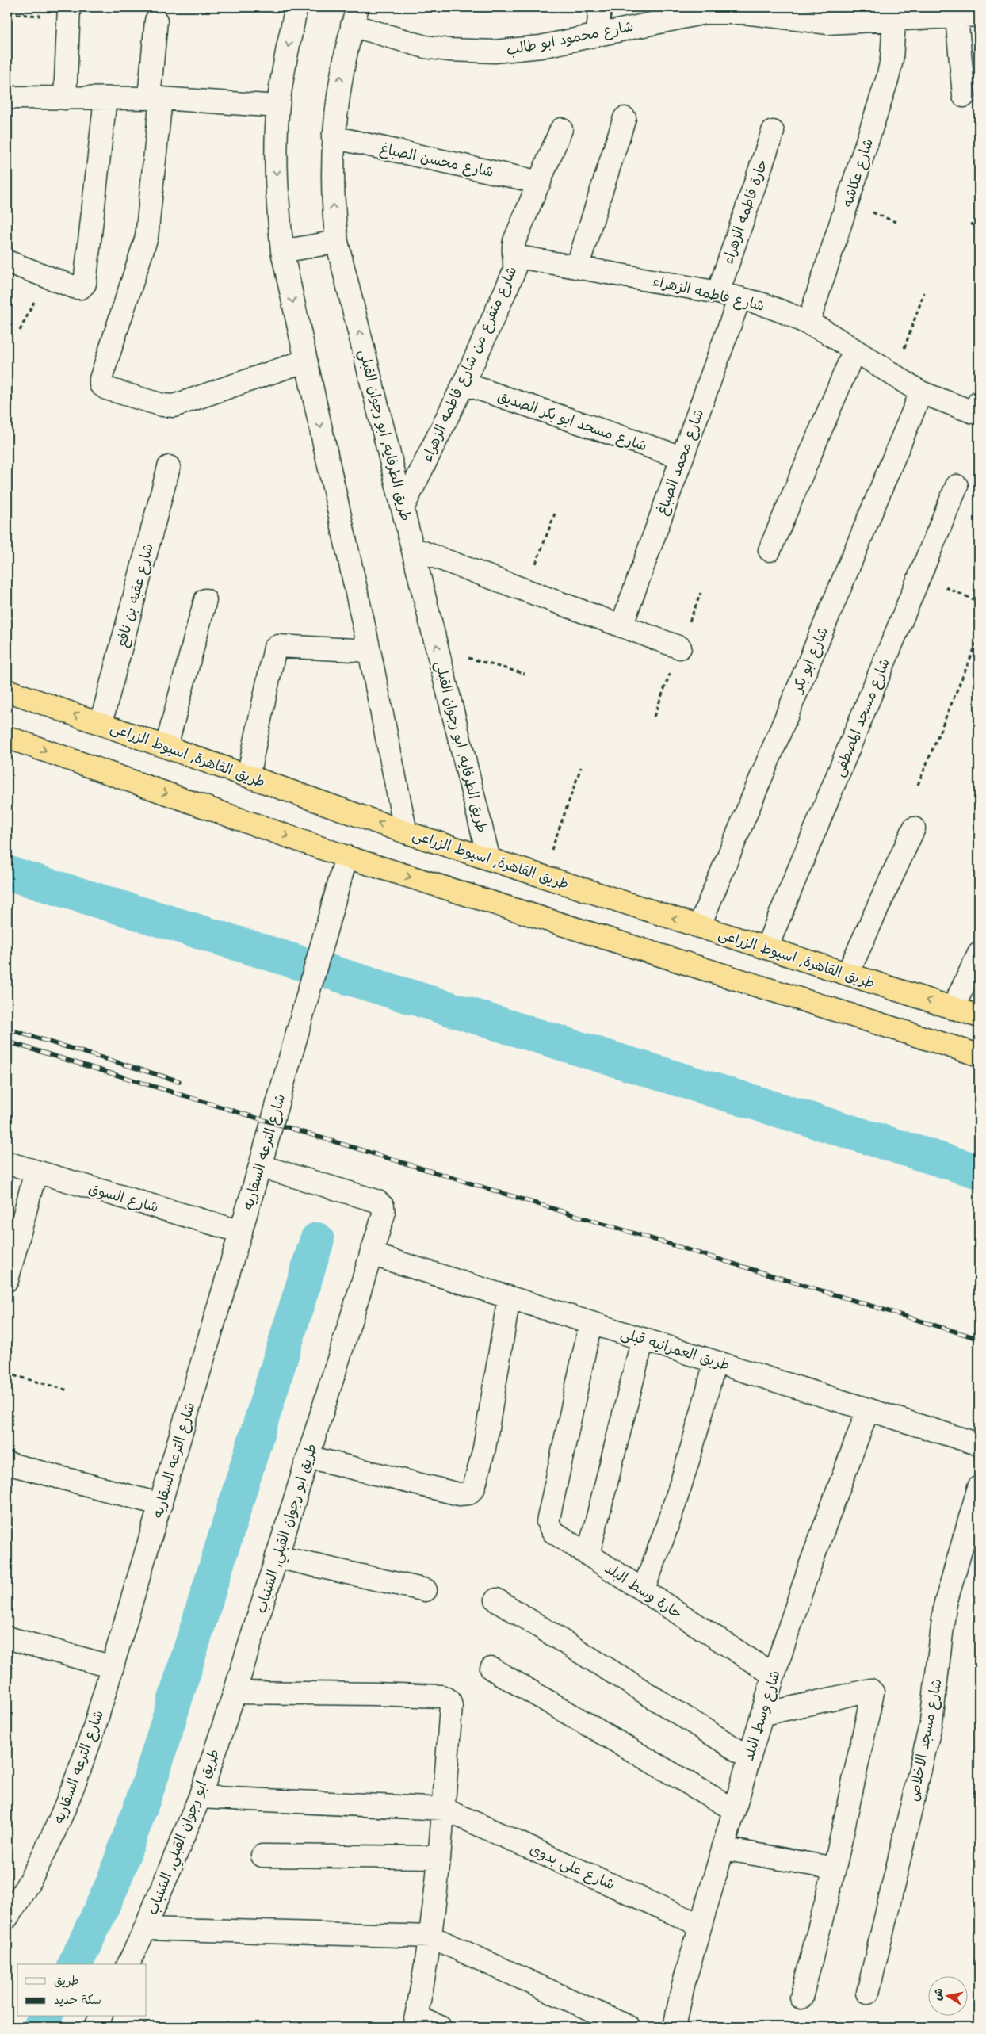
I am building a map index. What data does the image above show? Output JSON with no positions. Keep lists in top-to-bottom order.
{
  "streets": {
    "highway": ["طريق القاهرة, اسيوط الزراعى"],
    "street": [
      "شارع محمود ابو طالب",
      "شارع محسن الصباغ",
      "شارع عكاشه",
      "حارة فاطمه الزهراء",
      "شارع فاطمه الزهراء",
      "شارع متفرع من شارع فاطمه الزهراء",
      "شارع مسجد ابو بكر الصديق",
      "طريق الطرفايه, ابو رجوان القبلي",
      "شارع محمد الصباغ",
      "شارع عقبه بن نافع",
      "شارع ابو بكر",
      "شارع مسجد المصطفى",
      "شارع الترعه السقاريه",
      "شارع السوق",
      "طريق العمرانيه قبلى",
      "طريق ابو رجوان القبلي, الشنباب",
      "حارة وسط البلد",
      "شارع وسط البلد",
      "شارع مسجد الاخلاص",
      "شارع على بدوى"
    ]
  },
  "crossings": [
    ["شارع محمود ابو طالب", "شارع عكاشه"],
    ["شارع محمود ابو طالب", "طريق الطرفايه, ابو رجوان القبلي"],
    ["شارع محسن الصباغ", "شارع متفرع من شارع فاطمه الزهراء"],
    ["شارع محسن الصباغ", "طريق الطرفايه, ابو رجوان القبلي"],
    ["شارع عكاشه", "شارع فاطمه الزهراء"],
    ["حارة فاطمه الزهراء", "شارع فاطمه الزهراء"],
    ["شارع فاطمه الزهراء", "شارع متفرع من شارع فاطمه الزهراء"],
    ["شارع فاطمه الزهراء", "شارع محمد الصباغ"],
    ["شارع فاطمه الزهراء", "شارع ابو بكر"],
    ["شارع متفرع من شارع فاطمه الزهراء", "شارع مسجد ابو بكر الصديق"],
    ["شارع متفرع من شارع فاطمه الزهراء", "طريق الطرفايه, ابو رجوان القبلي"],
    ["شارع مسجد ابو بكر الصديق", "شارع محمد الصباغ"],
    ["طريق الطرفايه, ابو رجوان القبلي", "طريق القاهرة, اسيوط الزراعى"],
    ["شارع عقبه بن نافع", "طريق القاهرة, اسيوط الزراعى"],
    ["شارع ابو بكر", "طريق القاهرة, اسيوط الزراعى"],
    ["شارع مسجد المصطفى", "طريق القاهرة, اسيوط الزراعى"],
    ["شارع الترعه السقاريه", "شارع السوق"],
    ["شارع الترعه السقاريه", "طريق ابو رجوان القبلي, الشنباب"],
    ["طريق العمرانيه قبلى", "طريق ابو رجوان القبلي, الشنباب"],
    ["طريق العمرانيه قبلى", "حارة وسط البلد"],
    ["طريق العمرانيه قبلى", "شارع وسط البلد"],
    ["حارة وسط البلد", "شارع وسط البلد"],
    ["شارع وسط البلد", "شارع على بدوى"]
  ],
  "legend": ["طريق", "سكة حديد"],
  "north": "left"
}
